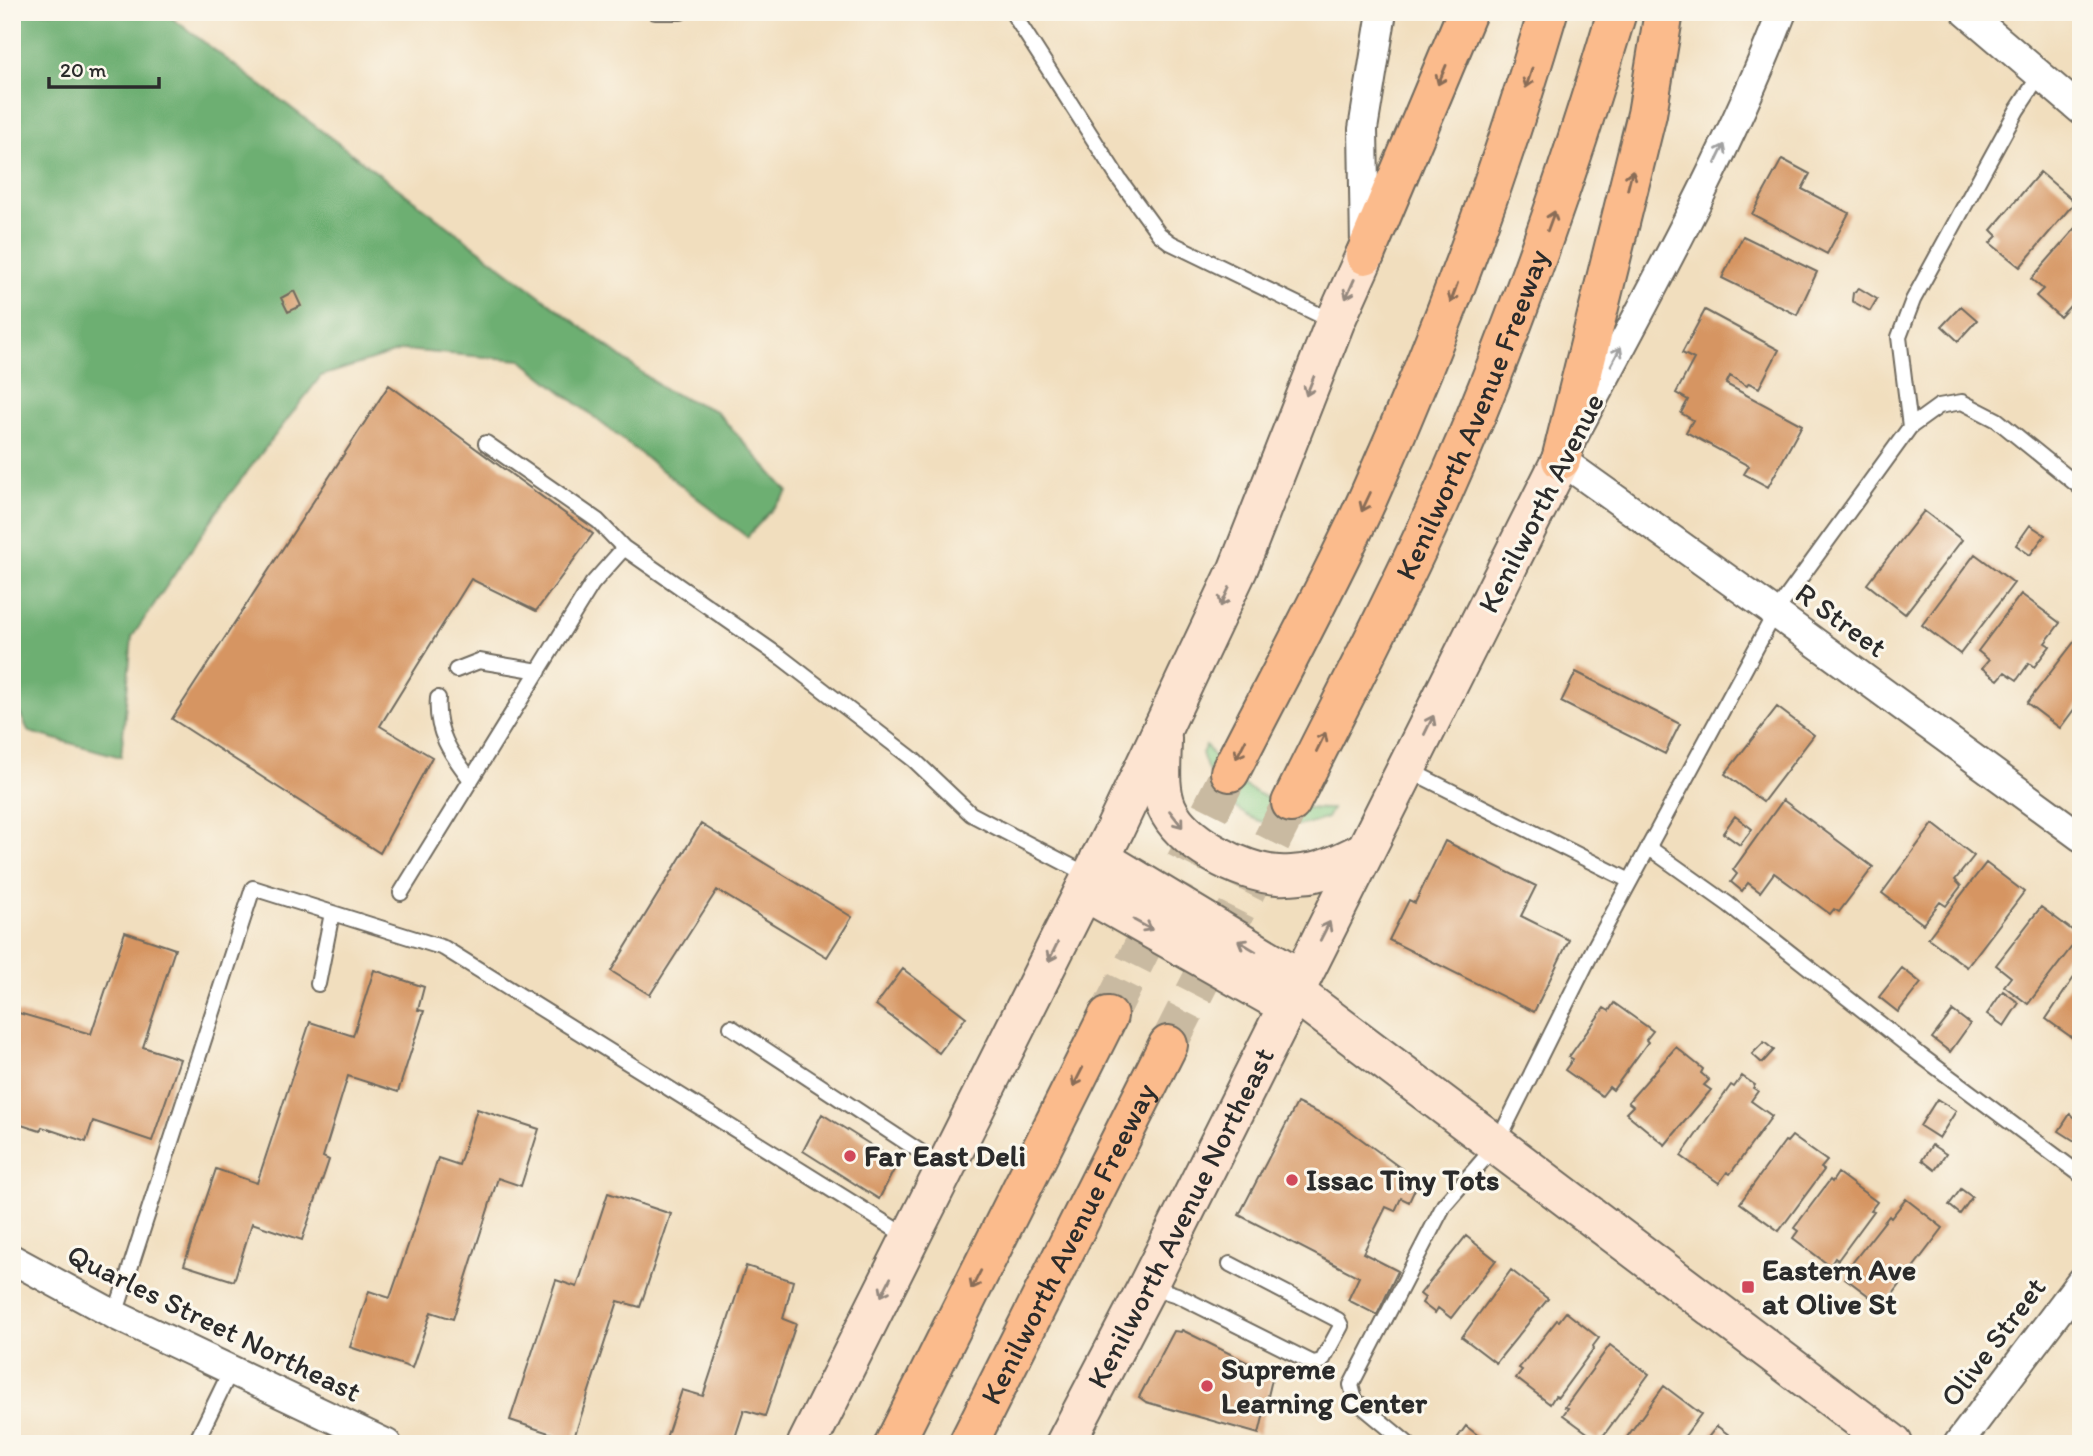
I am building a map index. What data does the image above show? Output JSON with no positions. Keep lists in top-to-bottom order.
{
  "streets": {
    "highway": ["Kenilworth Avenue Freeway"],
    "main road": ["Kenilworth Avenue", "Kenilworth Avenue Northeast"],
    "street": ["R Street", "Quarles Street Northeast", "Olive Street"]
  },
  "crossings": [
    ["Kenilworth Avenue", "R Street"],
    ["Kenilworth Avenue", "Kenilworth Avenue Northeast"]
  ],
  "one_way": ["Kenilworth Avenue"],
  "places": {
    "other": ["Far East Deli", "Issac Tiny Tots", "Supreme Learning Center"],
    "transit": ["Eastern Ave at Olive St"]
  },
  "scale_bar": "20 m"
}
